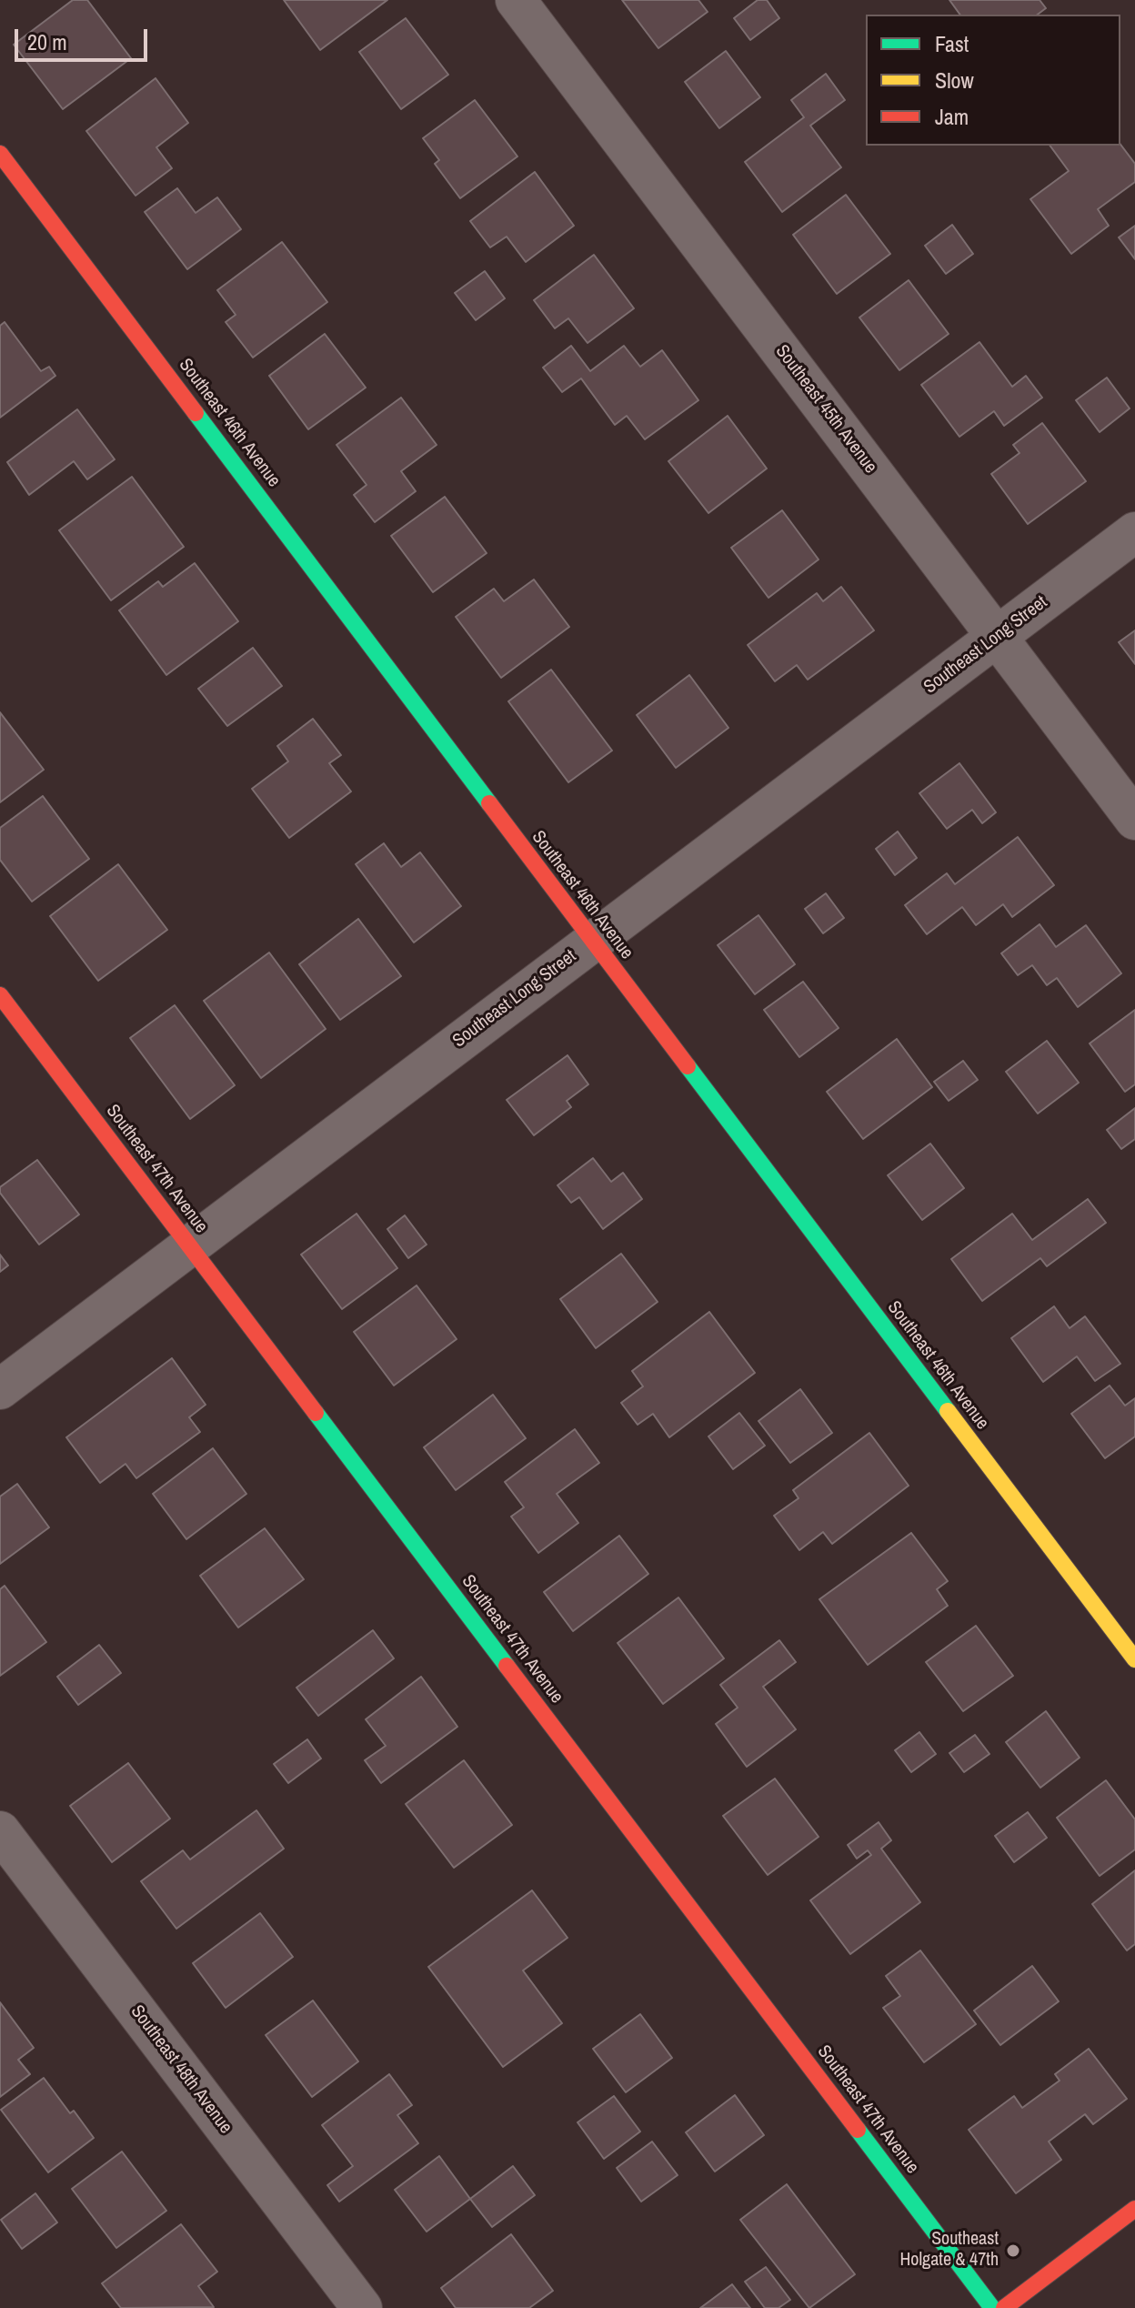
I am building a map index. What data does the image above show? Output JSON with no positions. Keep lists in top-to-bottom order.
{
  "streets": {
    "street": [
      "Southeast 45th Avenue",
      "Southeast 46th Avenue",
      "Southeast Long Street",
      "Southeast 47th Avenue",
      "Southeast 48th Avenue"
    ]
  },
  "crossings": [
    ["Southeast 45th Avenue", "Southeast Long Street"],
    ["Southeast 46th Avenue", "Southeast Long Street"],
    ["Southeast Long Street", "Southeast 47th Avenue"]
  ],
  "places": ["Southeast Holgate & 47th"],
  "legend": ["Fast", "Slow", "Jam"],
  "scale_bar": "20 m"
}
